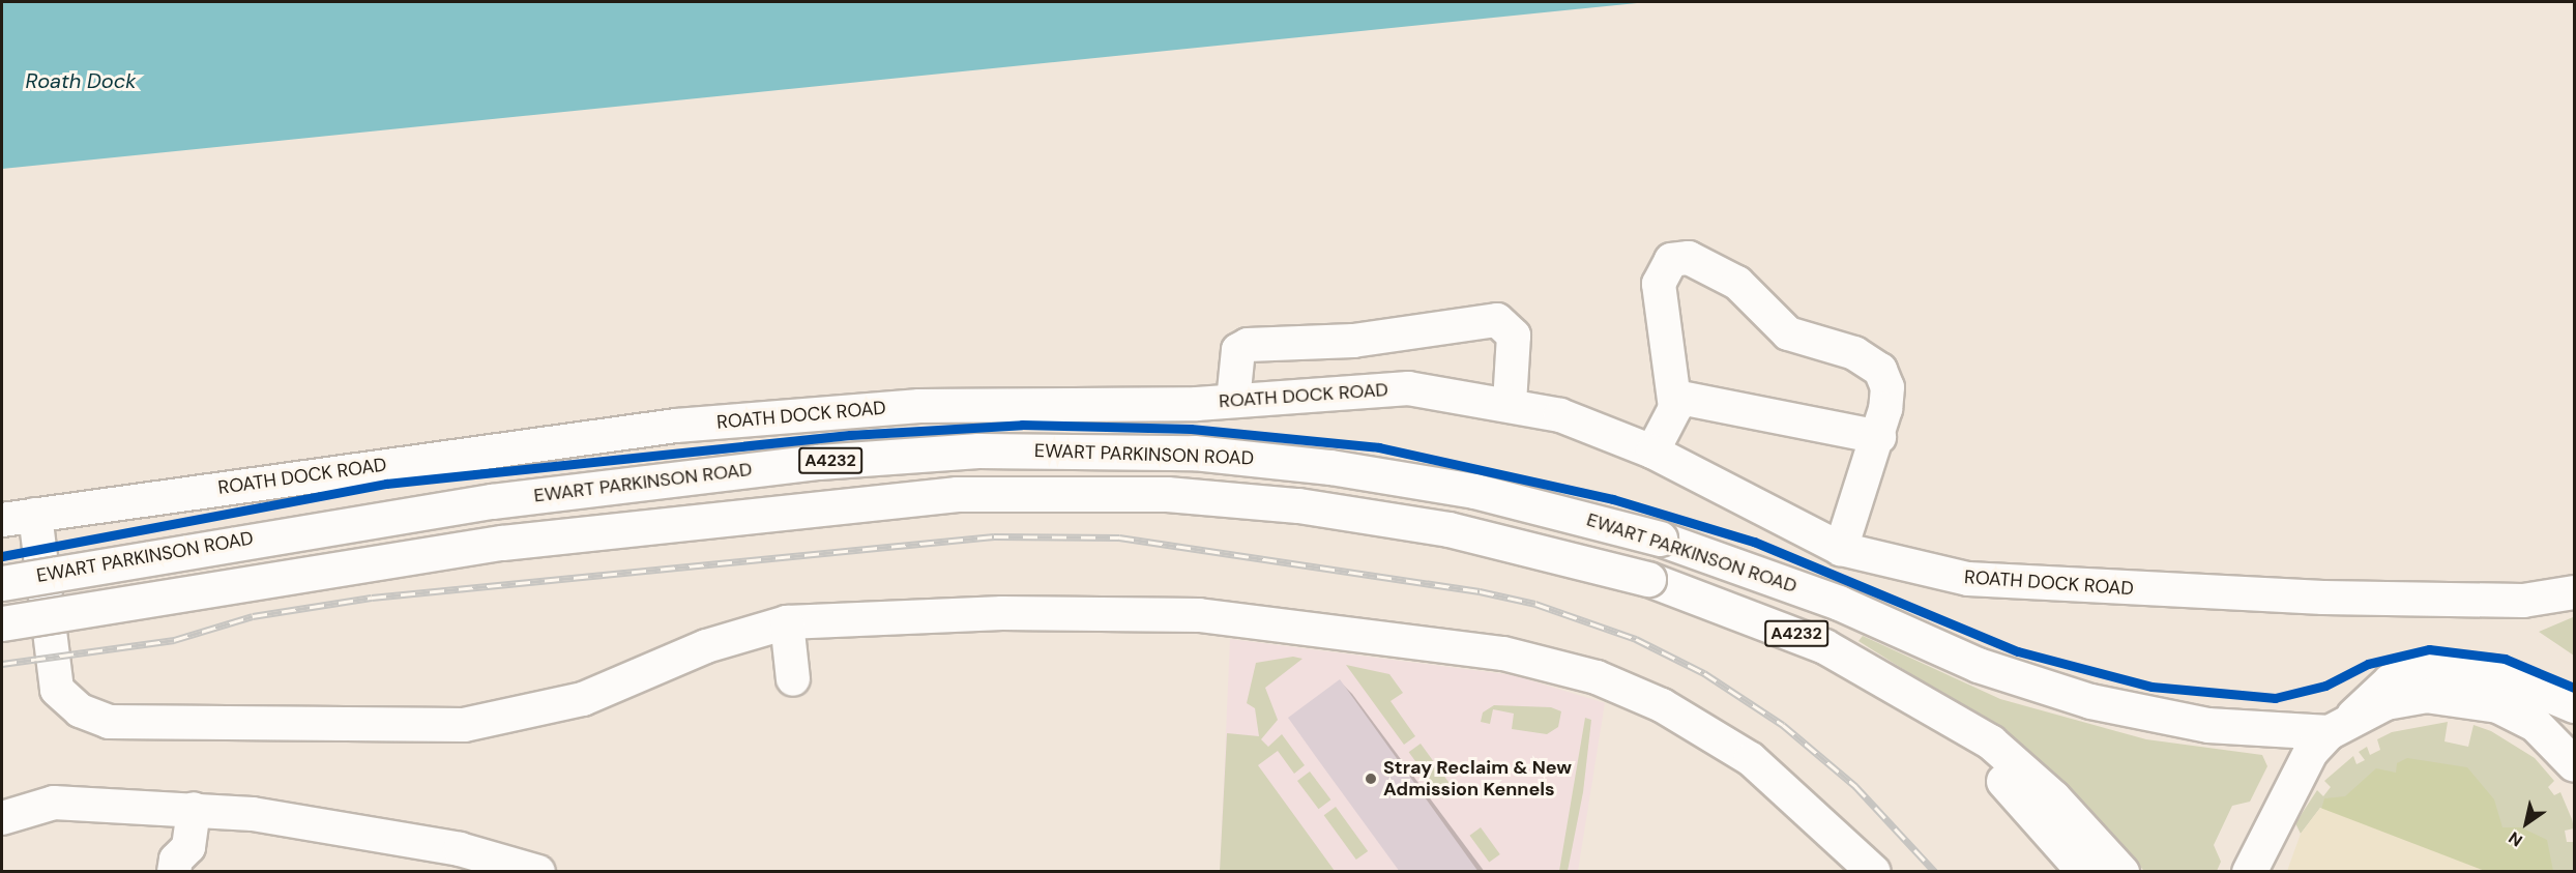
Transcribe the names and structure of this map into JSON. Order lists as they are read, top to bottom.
{
  "streets": {
    "main road": ["EWART PARKINSON ROAD", "A4232"],
    "street": ["ROATH DOCK ROAD"]
  },
  "crossings": [
    ["EWART PARKINSON ROAD", "A4232"]
  ],
  "water": ["Roath Dock"],
  "places": ["Stray Reclaim & New Admission Kennels"],
  "north": "bottom left"
}
